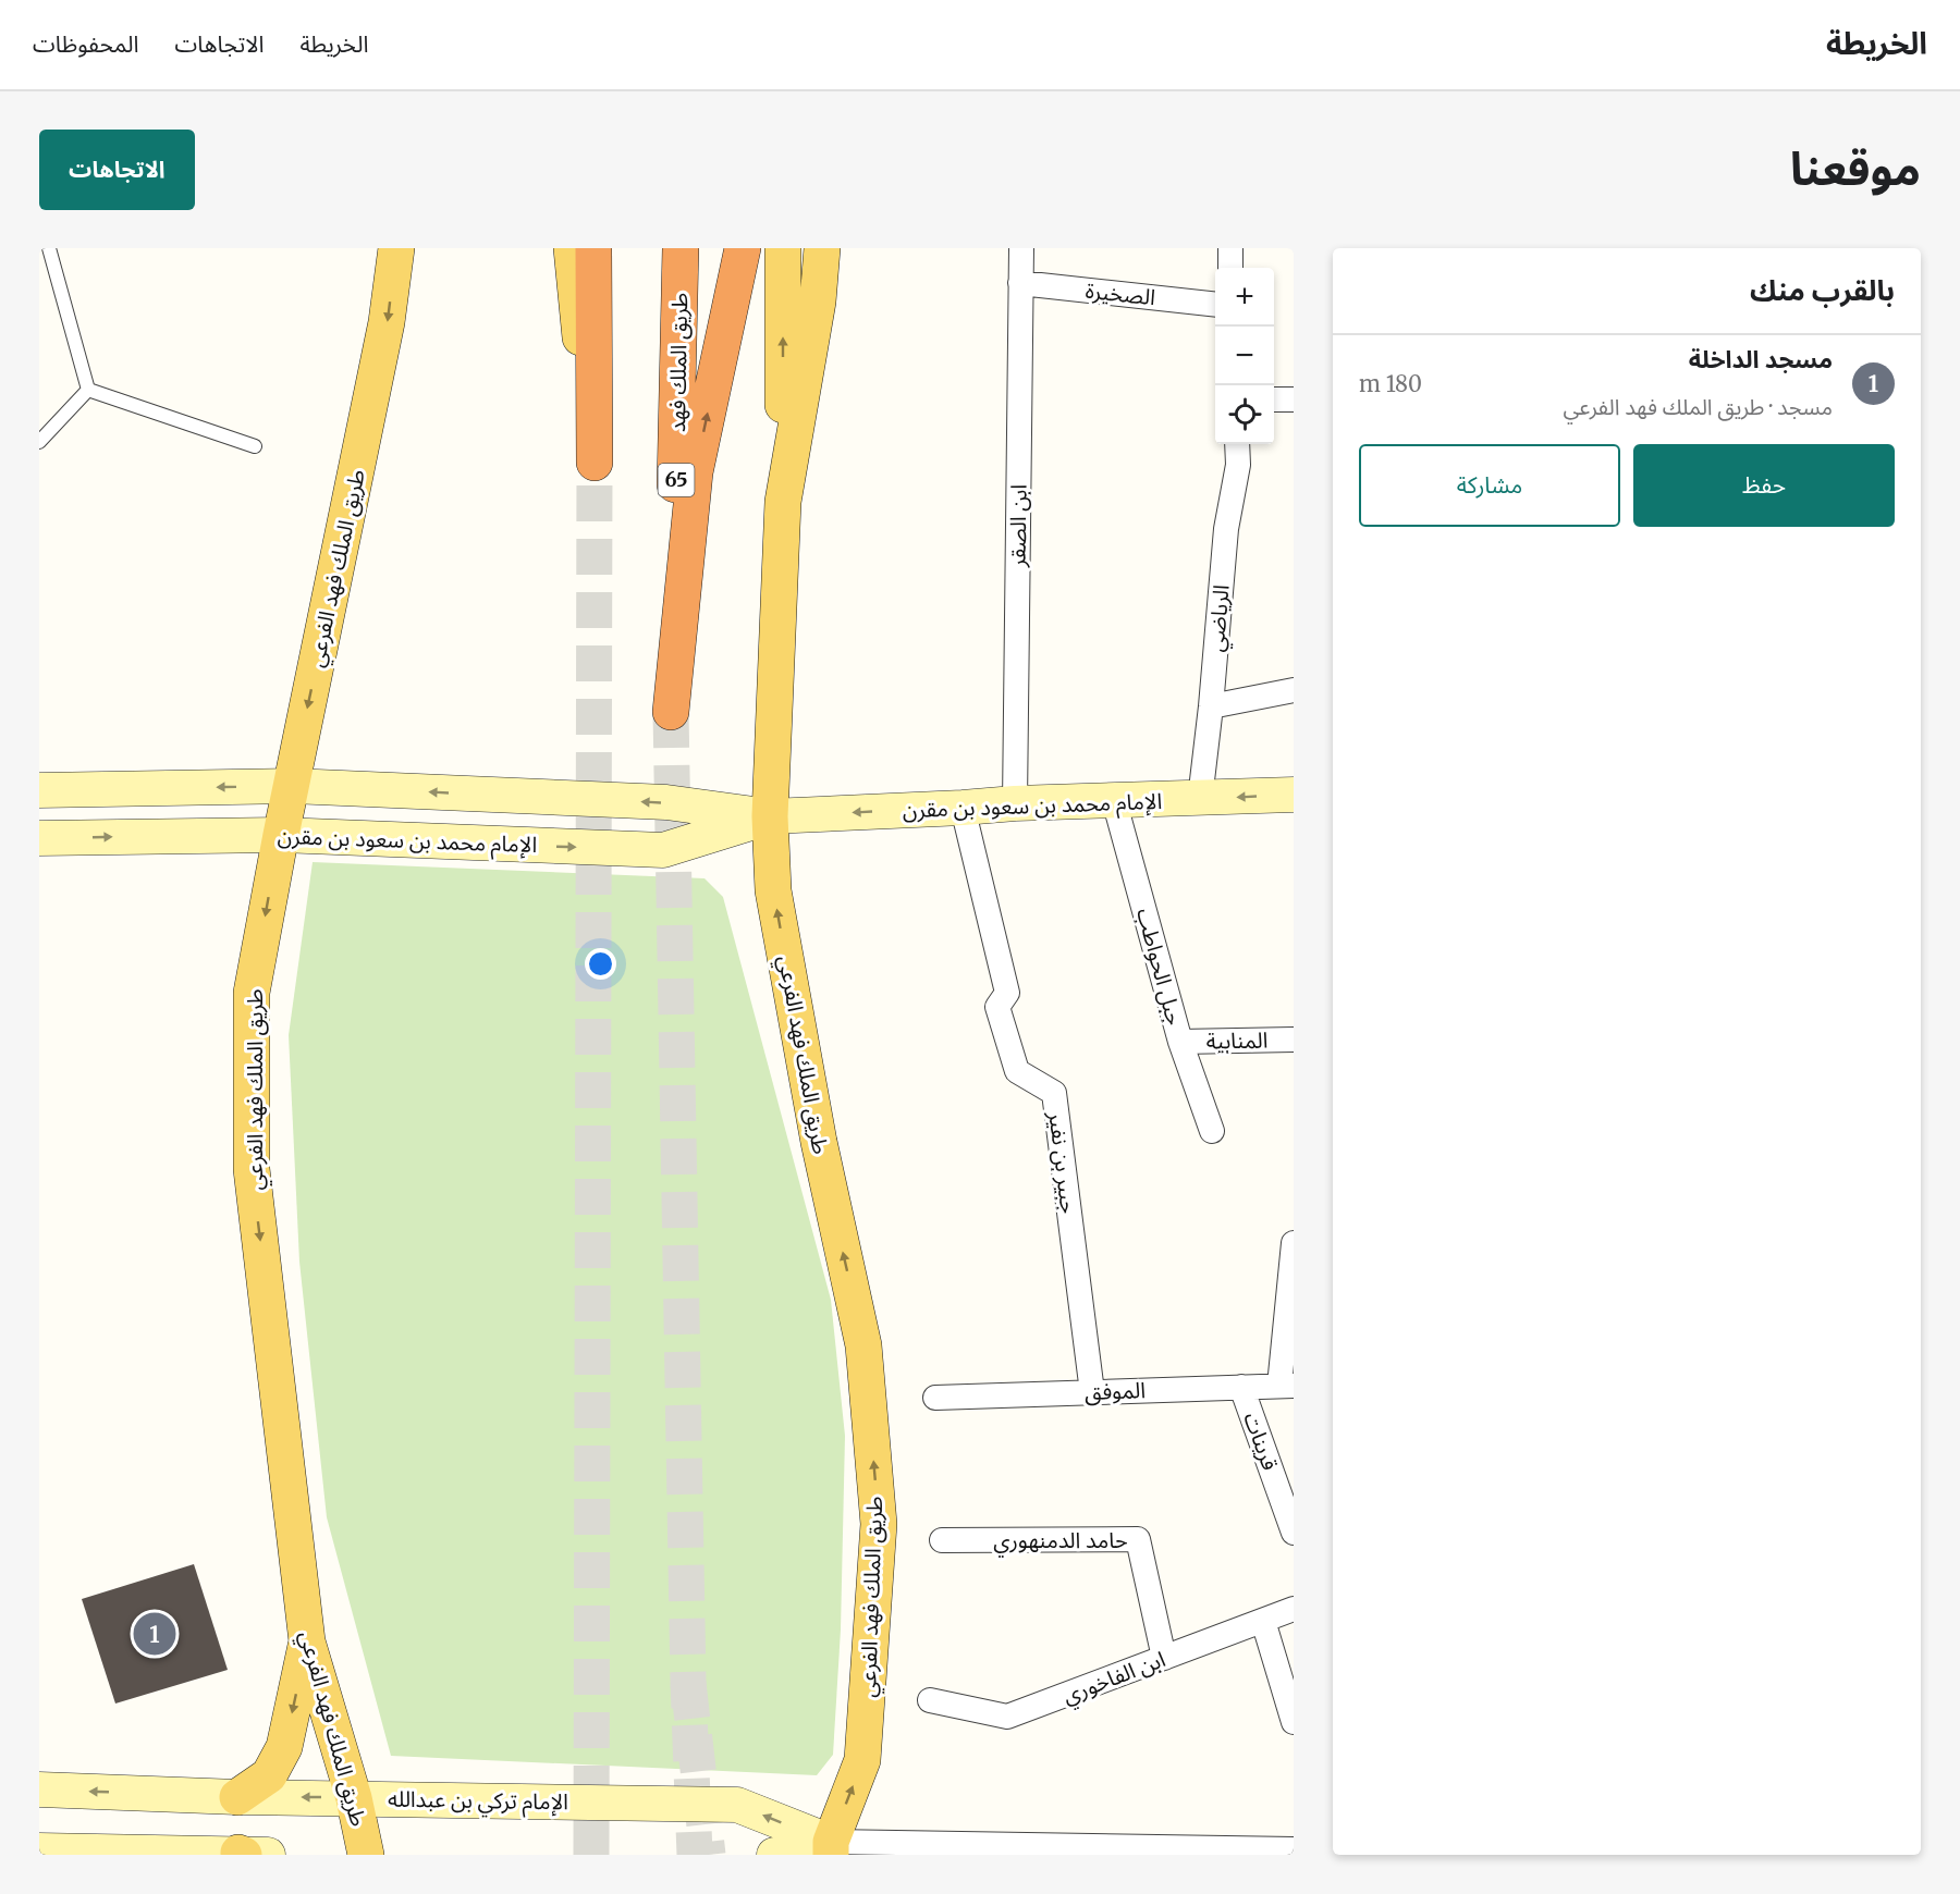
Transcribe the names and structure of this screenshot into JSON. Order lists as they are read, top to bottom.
{
  "streets": {
    "highway": ["طريق الملك فهد", "65"],
    "main road": ["طريق الملك فهد الفرعي"],
    "street": [
      "الصخيرة",
      "ابن الصقر",
      "الرياضي",
      "الإمام محمد بن سعود بن مقرن",
      "جبل الحواطب",
      "المنابية",
      "جبير بن نفير",
      "الموفق",
      "قرينات",
      "حامد الدمنهوري",
      "ابن الفاخوري",
      "الإمام تركي بن عبدالله"
    ]
  },
  "crossings": [
    ["الصخيرة", "ابن الصقر"],
    ["ابن الصقر", "الإمام محمد بن سعود بن مقرن"],
    ["طريق الملك فهد الفرعي", "الإمام محمد بن سعود بن مقرن"],
    ["طريق الملك فهد الفرعي", "الإمام تركي بن عبدالله"],
    ["الرياضي", "الإمام محمد بن سعود بن مقرن"],
    ["الإمام محمد بن سعود بن مقرن", "جبل الحواطب"],
    ["الإمام محمد بن سعود بن مقرن", "جبير بن نفير"],
    ["جبل الحواطب", "المنابية"],
    ["جبير بن نفير", "الموفق"],
    ["الموفق", "قرينات"],
    ["حامد الدمنهوري", "ابن الفاخوري"]
  ],
  "page": {
    "header": "الخريطة",
    "nav": ["الخريطة", "الاتجاهات", "المحفوظات"],
    "title": "موقعنا",
    "buttons": [
      "الاتجاهات",
      ["حفظ", "مشاركة"]
    ],
    "heading": "بالقرب منك",
    "map_buttons": ["+", "−"],
    "list": [
      {
        "mark": "1",
        "name": "مسجد الداخلة",
        "note": "مسجد · طريق الملك فهد الفرعي",
        "value": "180 m"
      }
    ],
    "pins": "1"
  }
}
